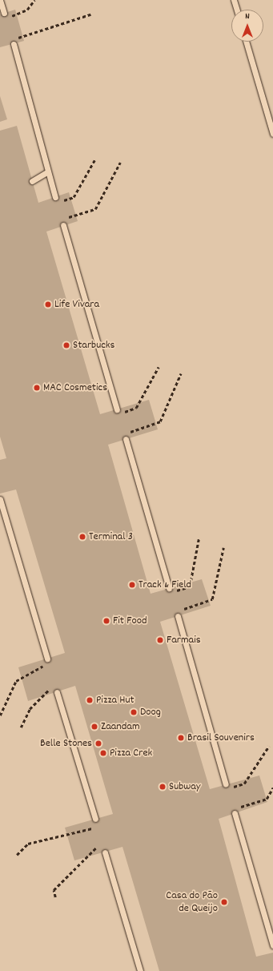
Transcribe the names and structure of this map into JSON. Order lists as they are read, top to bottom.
{
  "places": [
    "Life Vivara",
    "Starbucks",
    "MAC Cosmetics",
    "Terminal 3",
    "Track & Field",
    "Fit Food",
    "Farmais",
    "Pizza Hut",
    "Doog",
    "Zaandam",
    "Brasil Souvenirs",
    "Belle Stones",
    "Pizza Crek",
    "Subway",
    "Casa do Pão de Queijo"
  ],
  "north": "top"
}
